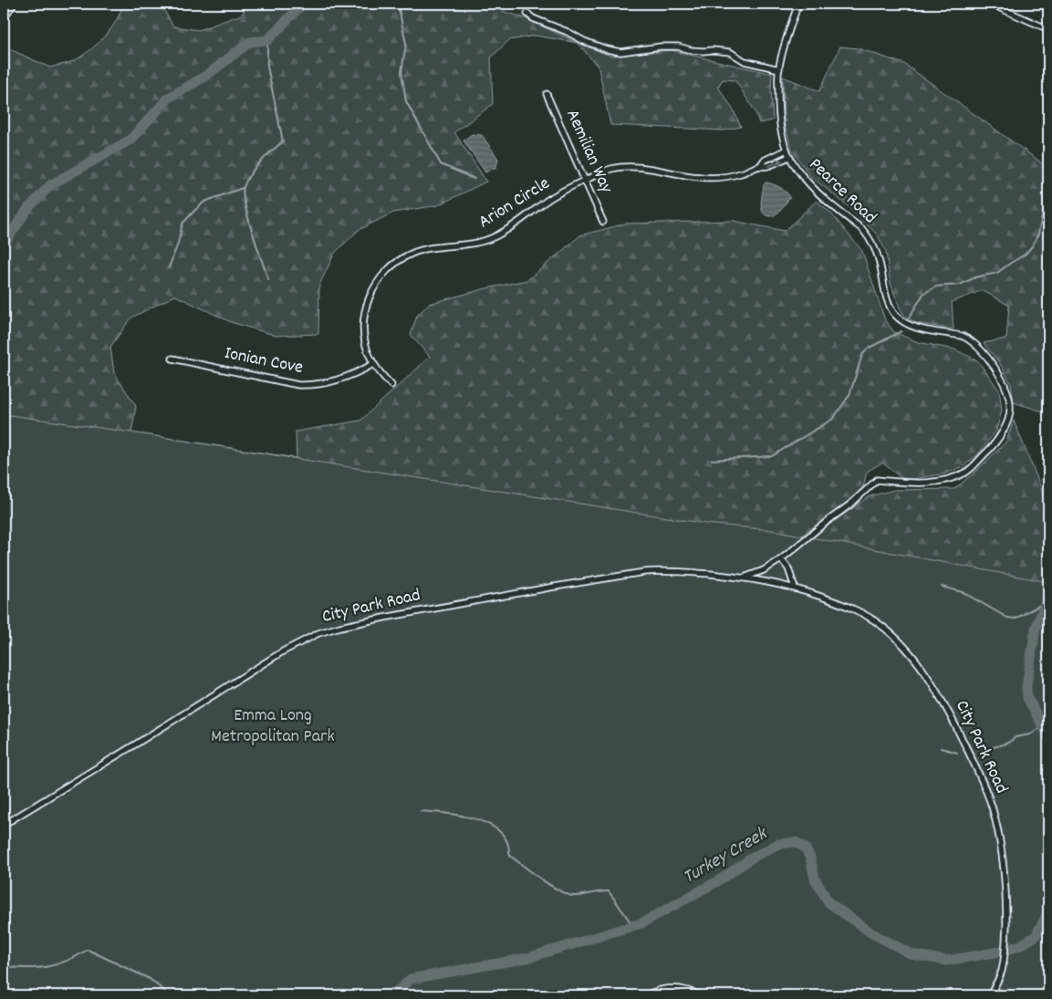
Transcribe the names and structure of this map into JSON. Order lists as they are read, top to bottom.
{
  "streets": {
    "street": [
      "Aemilian Way",
      "Pearce Road",
      "Arion Circle",
      "Ionian Cove",
      "City Park Road"
    ]
  },
  "crossings": [
    ["Aemilian Way", "Arion Circle"],
    ["Pearce Road", "Arion Circle"],
    ["Pearce Road", "City Park Road"],
    ["Arion Circle", "Ionian Cove"]
  ],
  "water": ["Turkey Creek"],
  "parks": ["Emma Long Metropolitan Park"]
}
